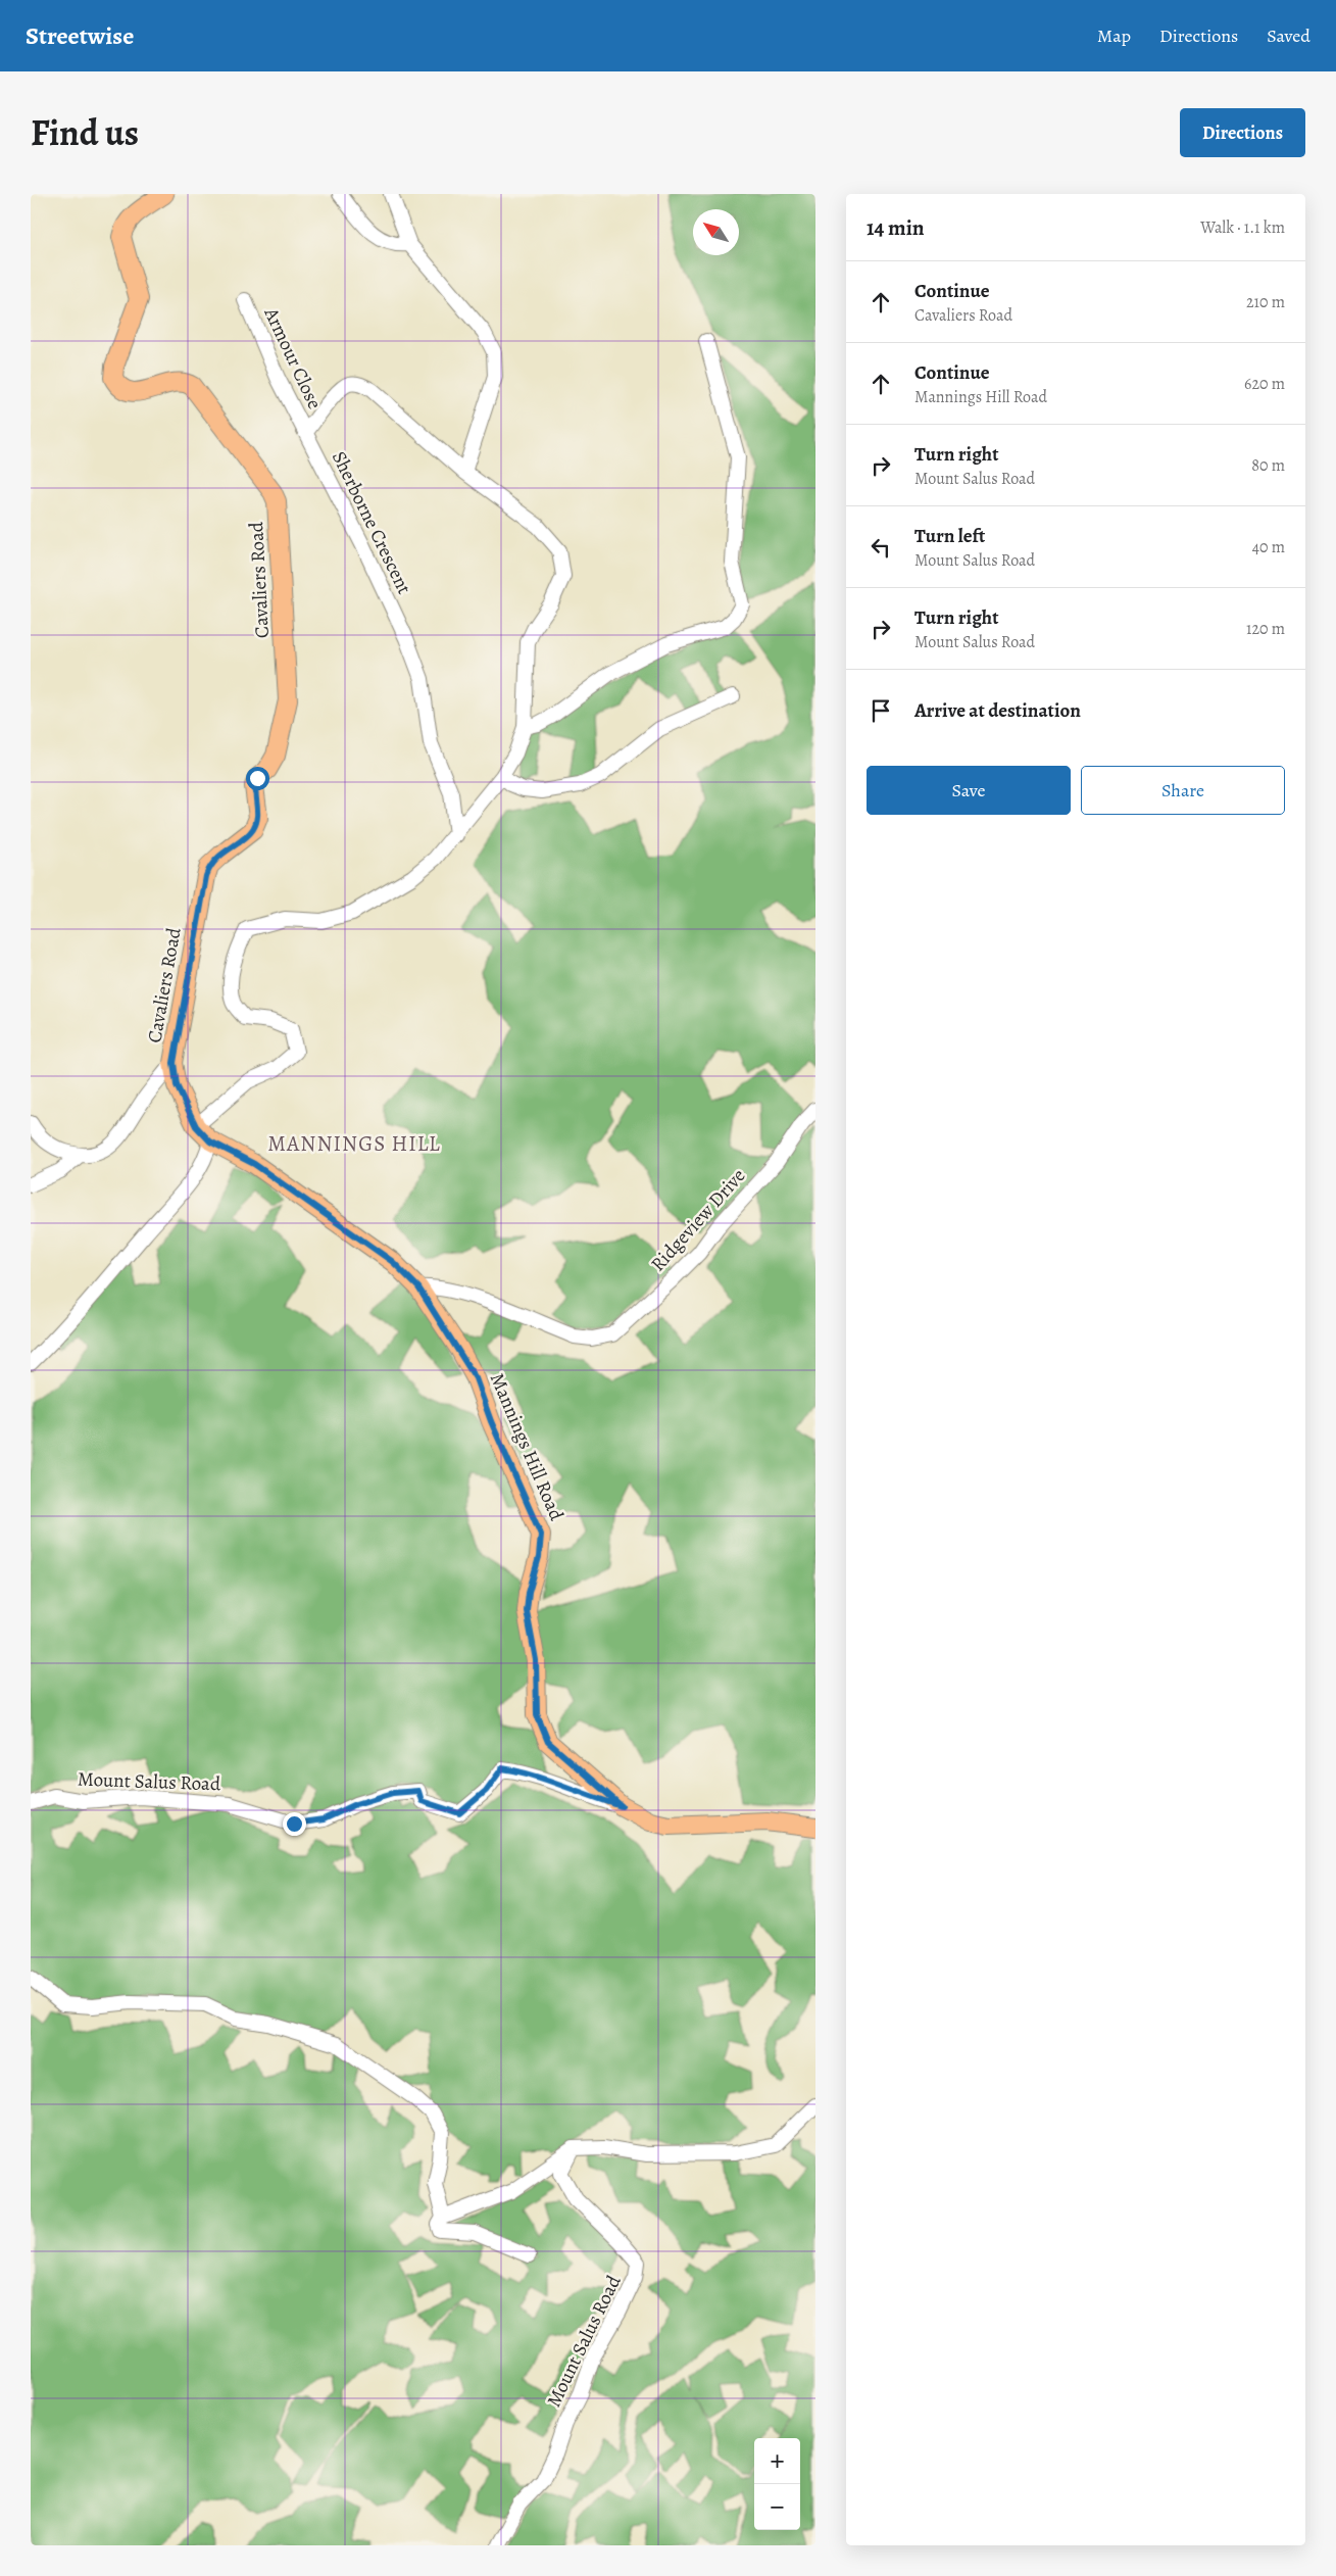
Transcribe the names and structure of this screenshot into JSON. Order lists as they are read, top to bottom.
{
  "streets": {
    "main road": ["Cavaliers Road", "Mannings Hill Road"],
    "street": [
      "Armour Close",
      "Sherborne Crescent",
      "Ridgeview Drive",
      "Mount Salus Road"
    ]
  },
  "crossings": [
    ["Armour Close", "Sherborne Crescent"],
    ["Cavaliers Road", "Mannings Hill Road"],
    ["Ridgeview Drive", "Mannings Hill Road"],
    ["Mannings Hill Road", "Mount Salus Road"]
  ],
  "districts": ["MANNINGS HILL"],
  "north": "top left",
  "page": {
    "header": "Streetwise",
    "nav": ["Map", "Directions", "Saved"],
    "title": "Find us",
    "buttons": [
      "Directions",
      ["Save", "Share"]
    ],
    "heading": ["14 min", "Walk · 1.1 km"],
    "list": [
      ["Continue", "Cavaliers Road", "210 m"],
      ["Continue", "Mannings Hill Road", "620 m"],
      ["Turn right", "Mount Salus Road", "80 m"],
      ["Turn left", "Mount Salus Road", "40 m"],
      ["Turn right", "Mount Salus Road", "120 m"],
      "Arrive at destination"
    ],
    "map_buttons": ["+", "−"]
  }
}
